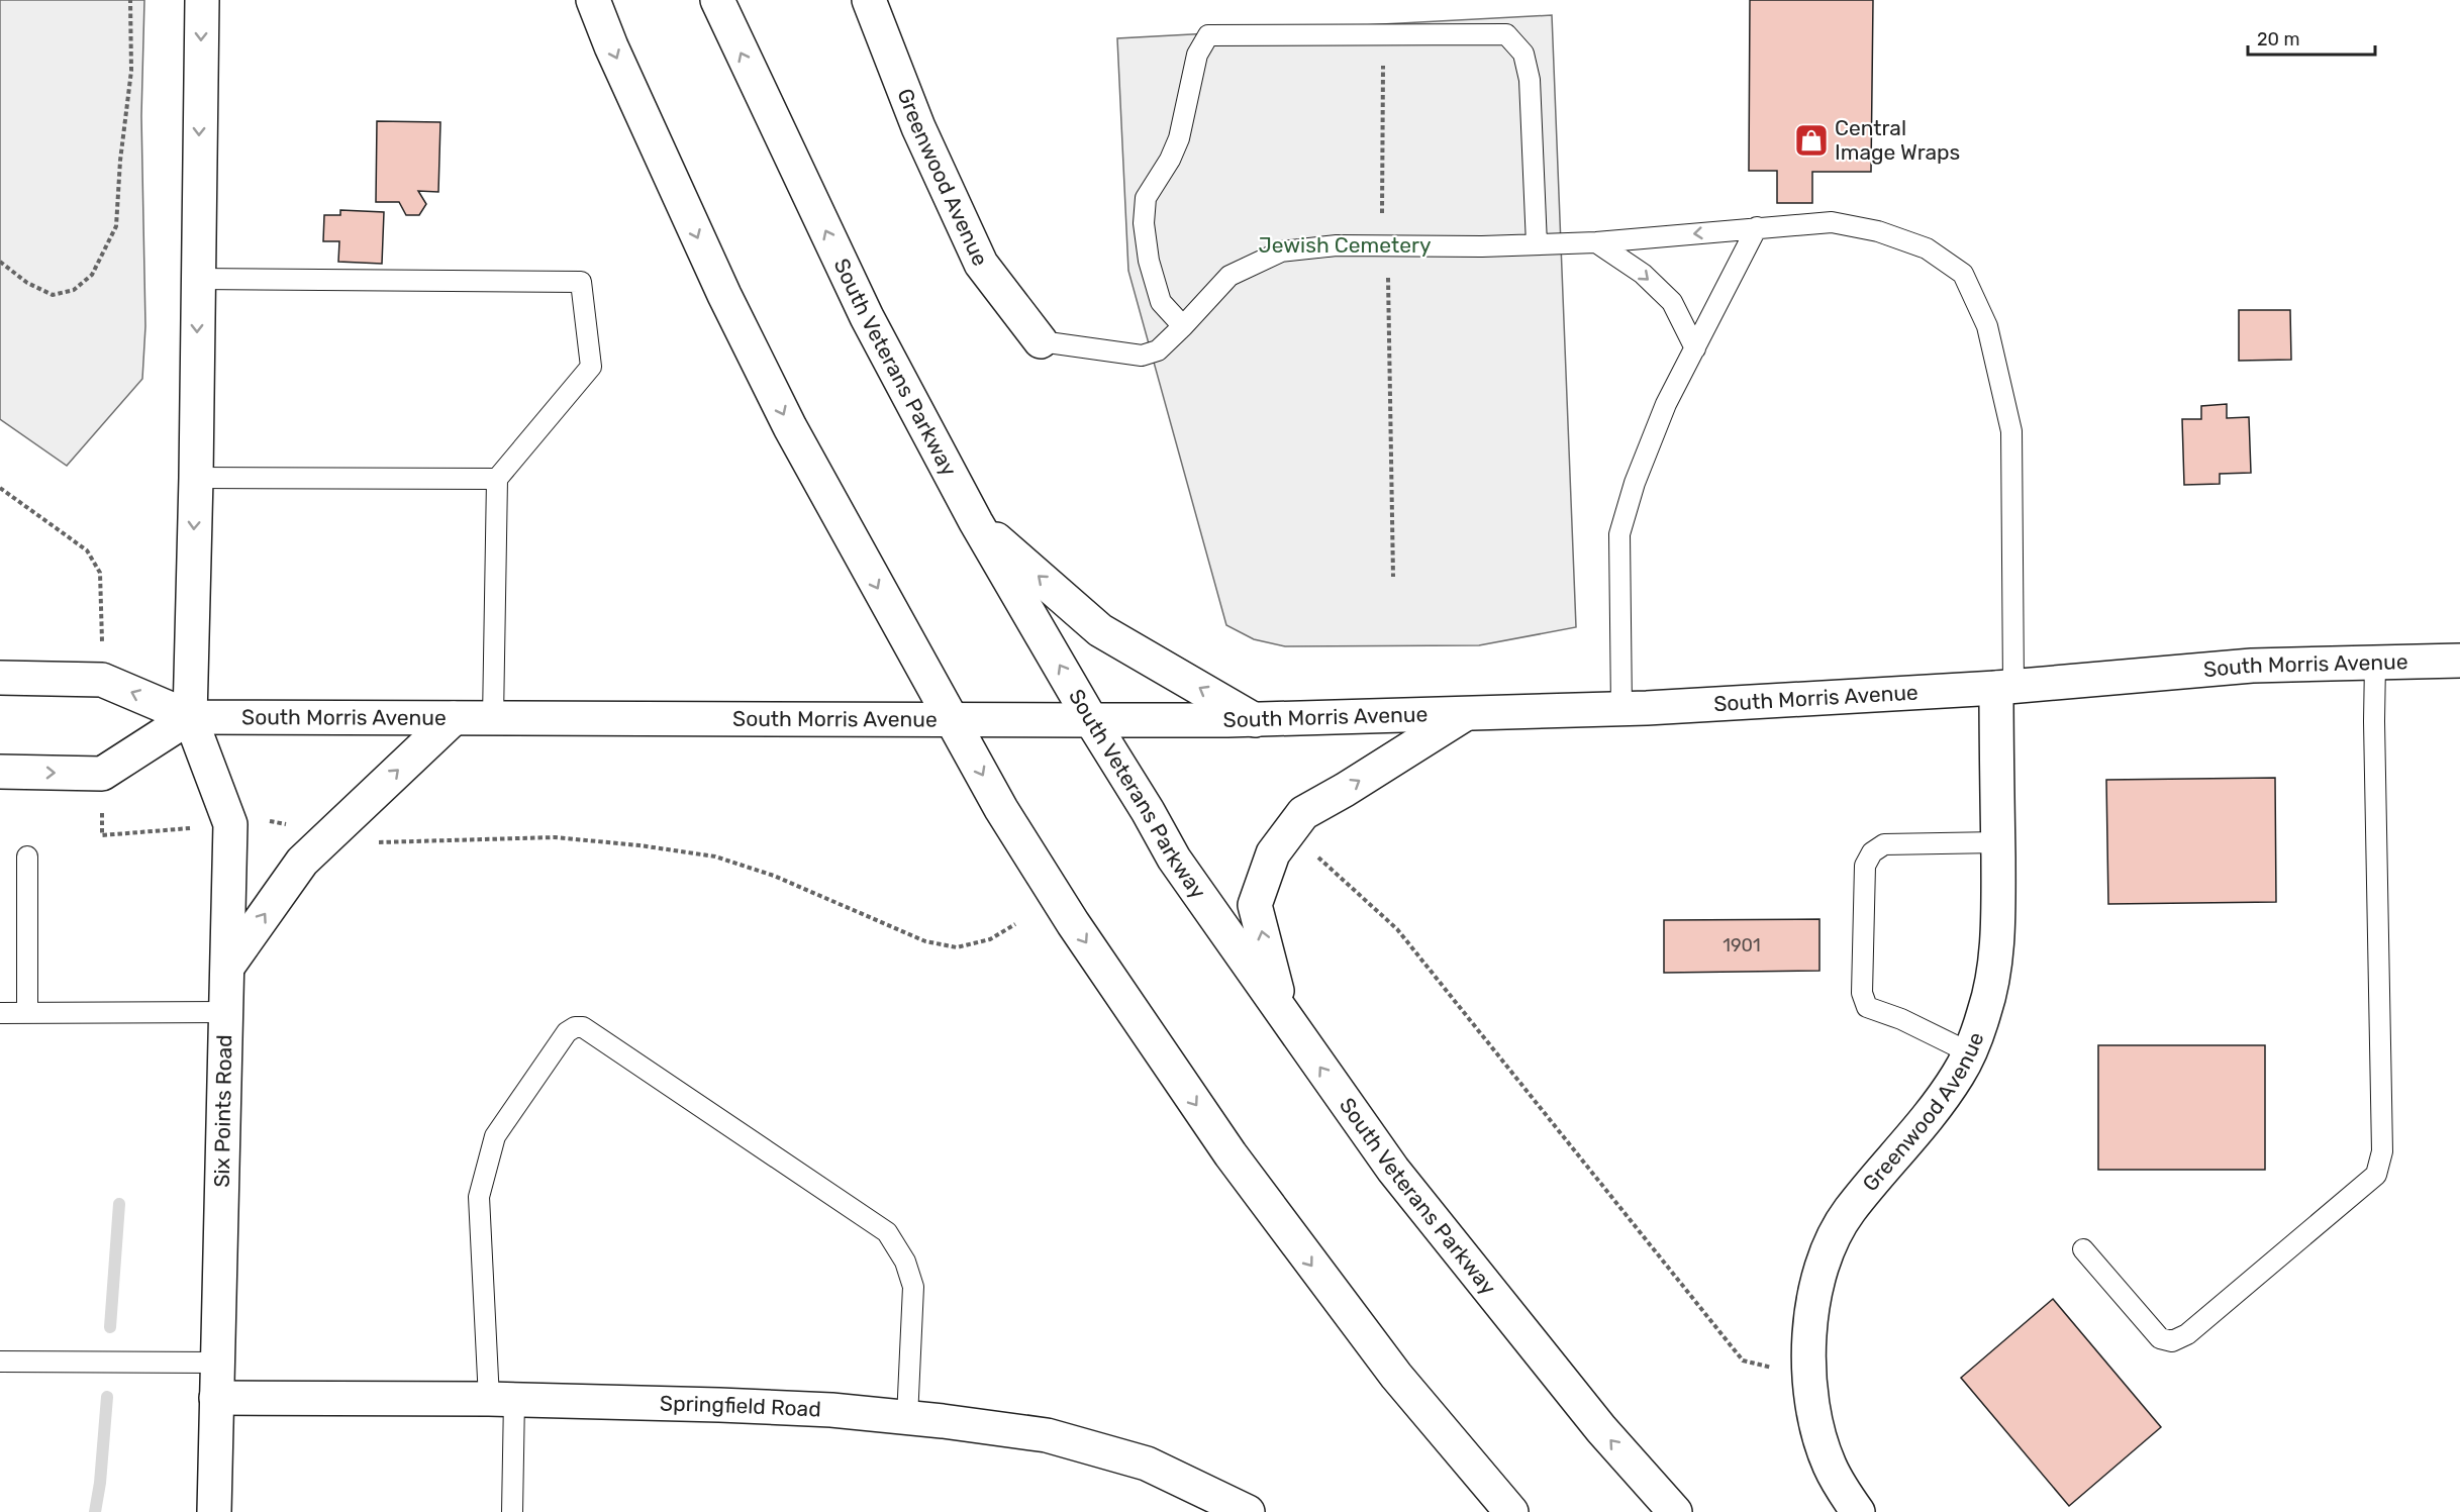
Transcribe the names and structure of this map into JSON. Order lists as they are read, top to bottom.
{
  "streets": {
    "main road": [
      "Greenwood Avenue",
      "South Veterans Parkway",
      "South Morris Avenue",
      "Six Points Road",
      "Springfield Road"
    ]
  },
  "crossings": [
    ["Greenwood Avenue", "South Morris Avenue"],
    ["South Veterans Parkway", "South Morris Avenue"],
    ["South Morris Avenue", "Six Points Road"],
    ["Six Points Road", "Springfield Road"]
  ],
  "parks": ["Jewish Cemetery"],
  "places": {
    "shop": ["Central Image Wraps"]
  },
  "house_numbers": ["1901"],
  "scale_bar": "20 m"
}
